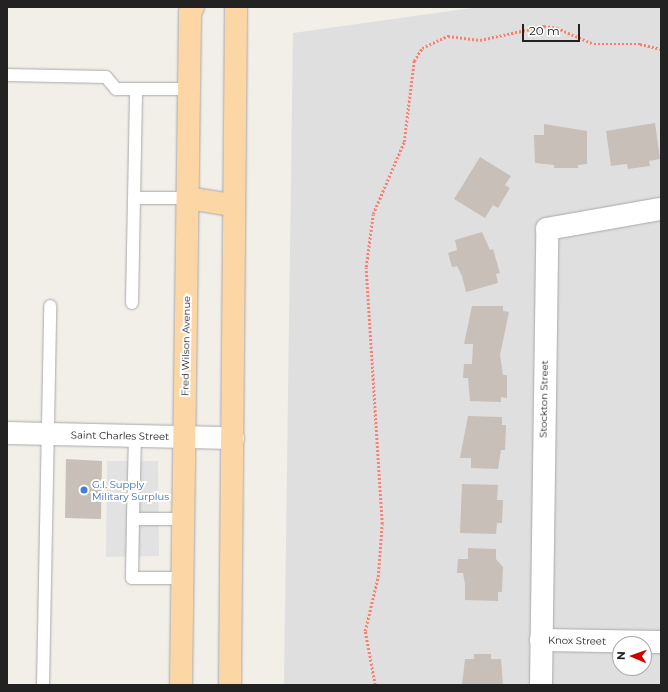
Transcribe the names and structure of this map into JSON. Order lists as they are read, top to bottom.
{
  "streets": {
    "main road": ["Fred Wilson Avenue"],
    "street": ["Stockton Street", "Saint Charles Street", "Knox Street"]
  },
  "crossings": [
    ["Fred Wilson Avenue", "Saint Charles Street"],
    ["Stockton Street", "Knox Street"]
  ],
  "places": ["G.I. Supply Military Surplus"],
  "scale_bar": "20 m",
  "north": "left"
}
